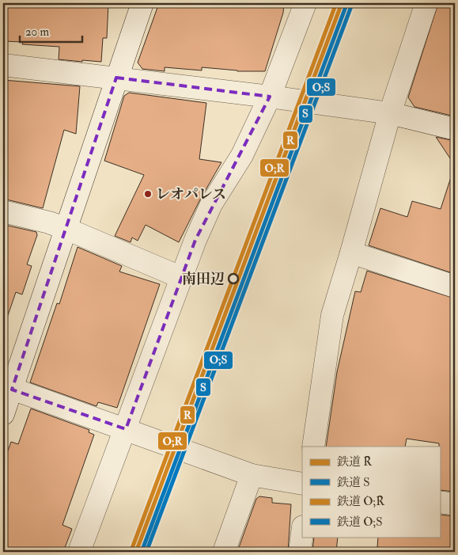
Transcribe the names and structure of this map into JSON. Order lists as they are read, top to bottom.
{
  "places": ["レオパレス", "南田辺"],
  "lines": [
    "rail line R",
    "rail line O;R",
    "rail line S",
    "rail line O;S"
  ],
  "legend": [
    "鉄道 R",
    "鉄道 S",
    "鉄道 O;R",
    "鉄道 O;S"
  ],
  "scale_bar": "20 m"
}
